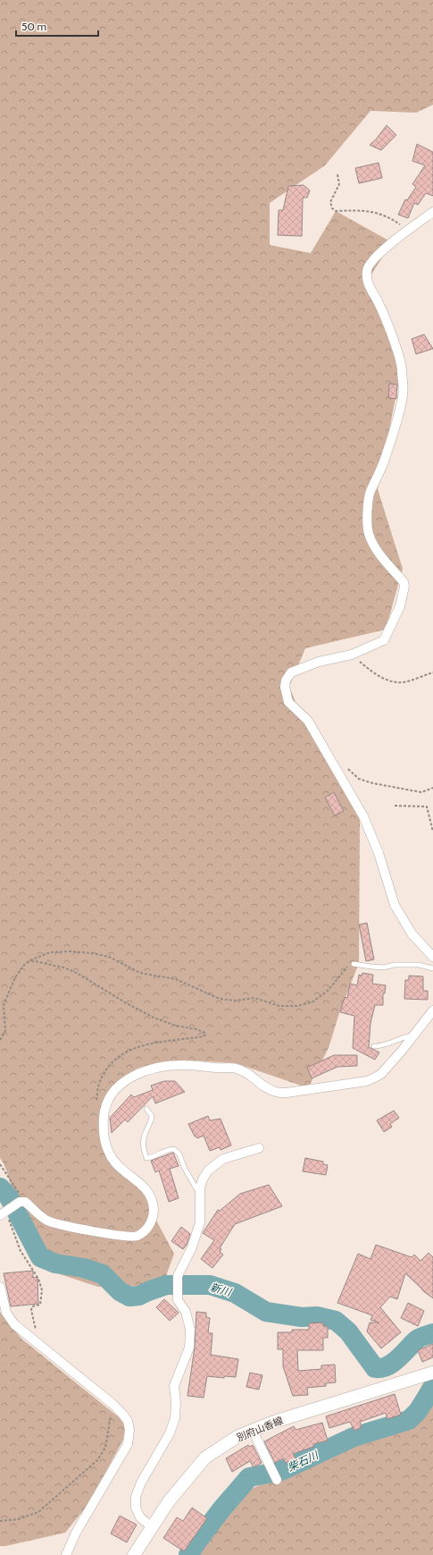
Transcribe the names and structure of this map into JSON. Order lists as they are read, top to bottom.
{
  "streets": {
    "main road": ["別府山香線"]
  },
  "water": ["新川", "柴石川"],
  "scale_bar": "50 m"
}
